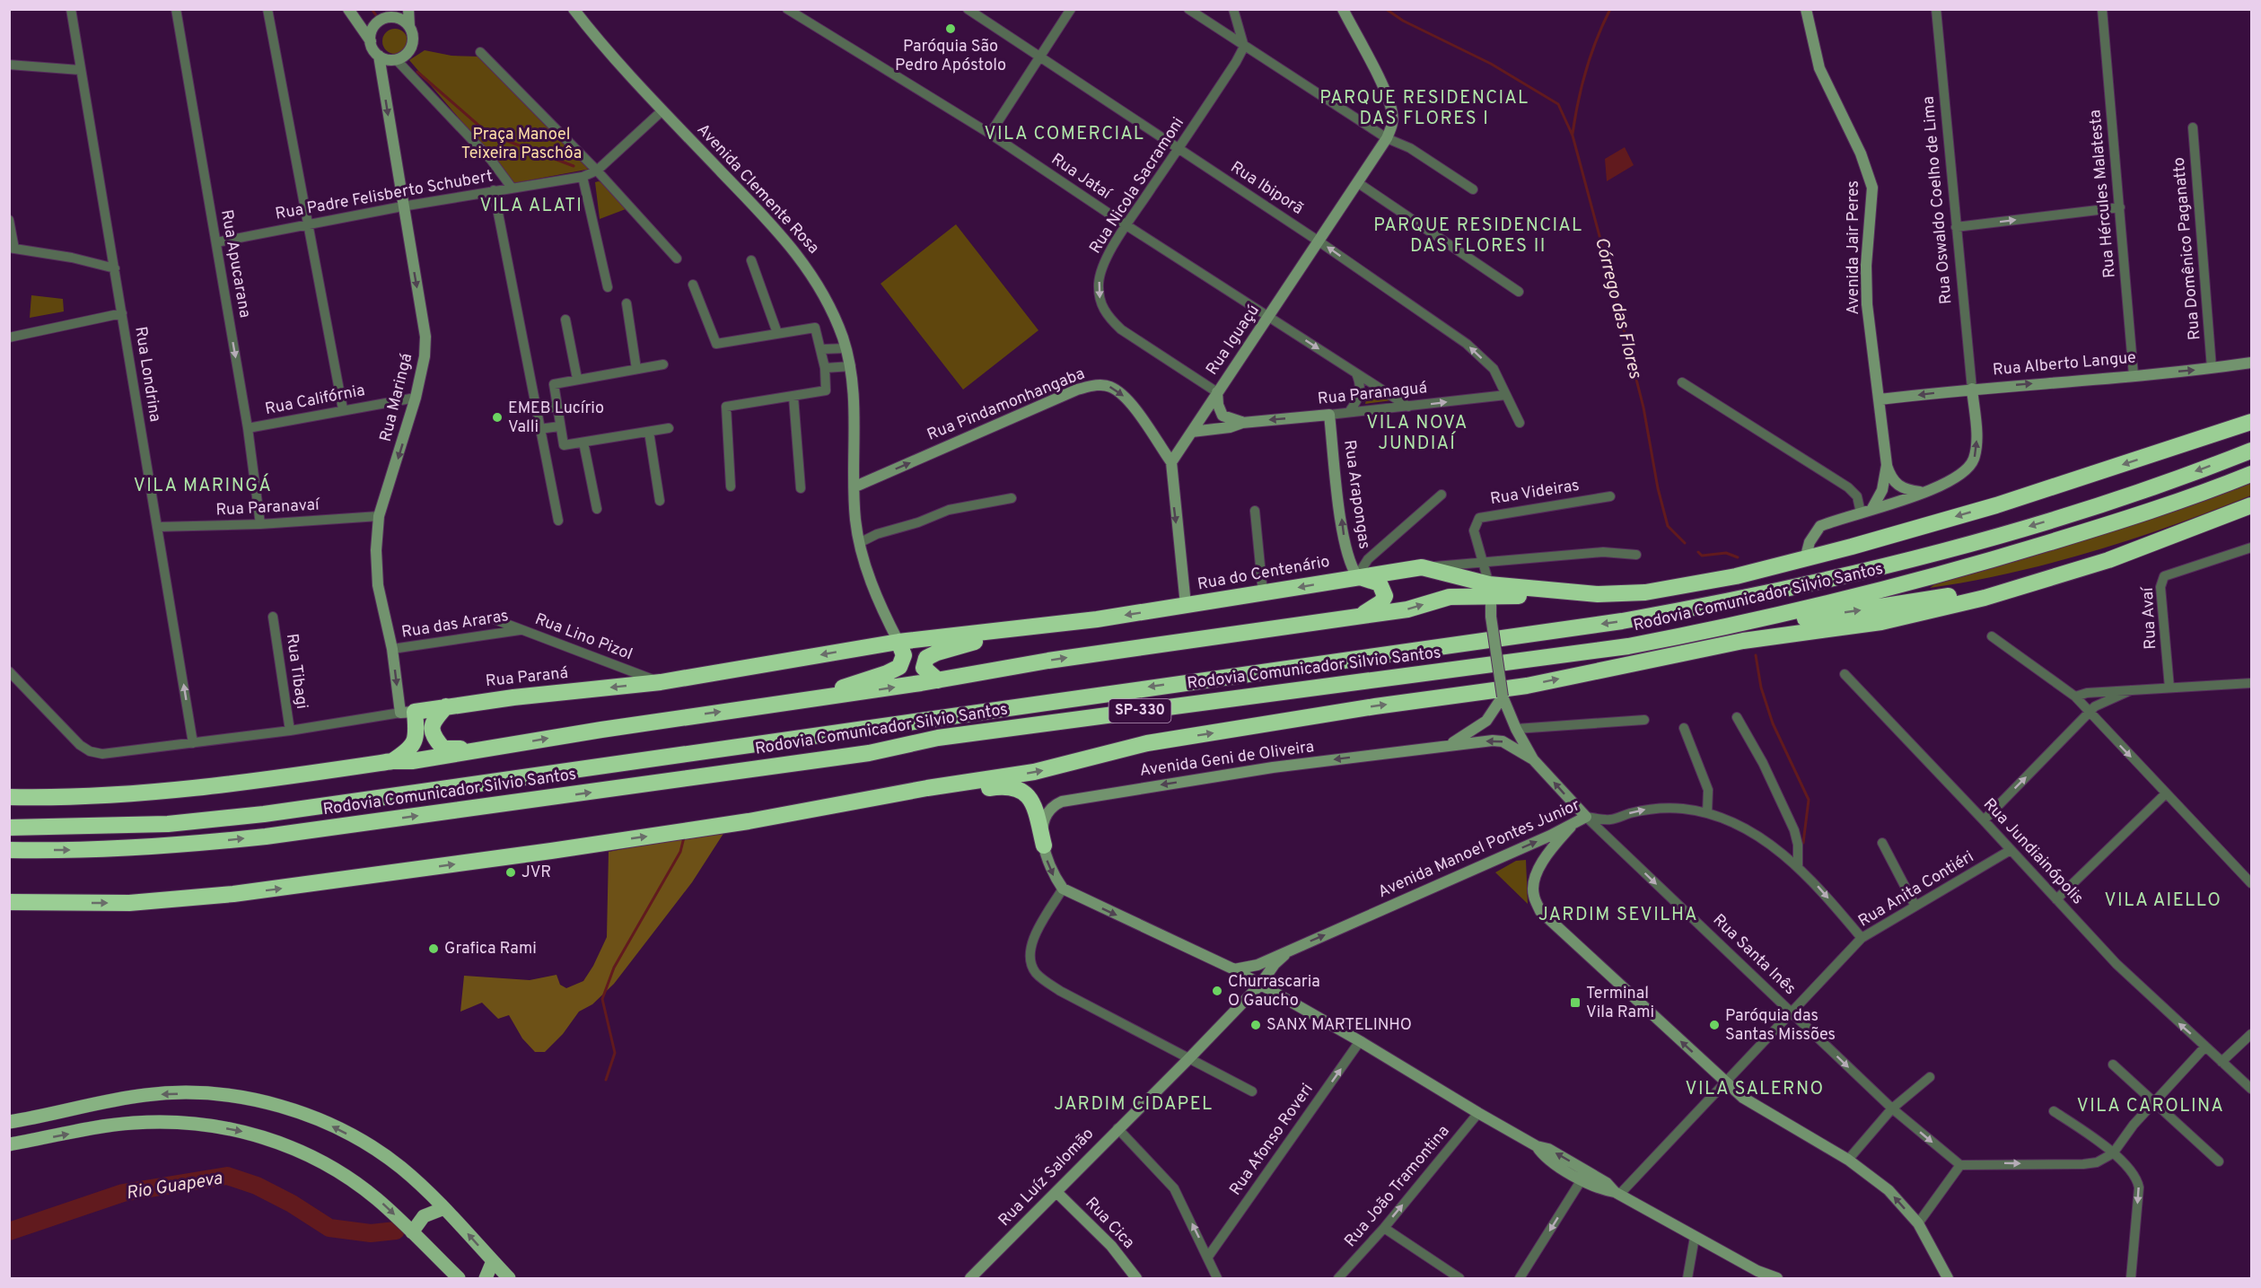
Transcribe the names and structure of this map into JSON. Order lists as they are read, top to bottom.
{
  "streets": {
    "highway": [
      "Rua do Centenário",
      "Rodovia Comunicador Silvio Santos",
      "Rua Paraná",
      "SP-330"
    ],
    "street": [
      "Rua Jataí",
      "Rua Nicola Sacramoni",
      "Rua Ibiporã",
      "Avenida Clemente Rosa",
      "Rua Hércules Malatesta",
      "Rua Padre Felisberto Schubert",
      "Rua Oswaldo Coelho de Lima",
      "Avenida Jair Peres",
      "Rua Domênico Paganatto",
      "Rua Apucarana",
      "Rua Iguaçú",
      "Rua Alberto Langue",
      "Rua Londrina",
      "Rua Paranaguá",
      "Rua Maringá",
      "Rua Califórnia",
      "Rua Pindamonhangaba",
      "Rua Videiras",
      "Rua Arapongas",
      "Rua Paranavaí",
      "Rua Avaí",
      "Rua das Araras",
      "Rua Lino Pizol",
      "Rua Tibagi",
      "Avenida Geni de Oliveira",
      "Avenida Manoel Pontes Junior",
      "Rua Jundiainópolis",
      "Rua Anita Contiéri",
      "Rua Santa Inês",
      "Rua Afonso Roveri",
      "Rua Luíz Salomão",
      "Rua João Tramontina",
      "Rua Cica"
    ]
  },
  "crossings": [
    ["Rua Jataí", "Rua Nicola Sacramoni"],
    ["Rua Jataí", "Rua Iguaçú"],
    ["Rua Jataí", "Rua Paranaguá"],
    ["Rua Nicola Sacramoni", "Rua Ibiporã"],
    ["Rua Nicola Sacramoni", "Rua Iguaçú"],
    ["Rua Ibiporã", "Rua Iguaçú"],
    ["Rua Ibiporã", "Rua Paranaguá"],
    ["Avenida Clemente Rosa", "Rua Padre Felisberto Schubert"],
    ["Avenida Clemente Rosa", "Rua Pindamonhangaba"],
    ["Avenida Clemente Rosa", "Rua do Centenário"],
    ["Avenida Clemente Rosa", "Rua Paraná"],
    ["Rua Hércules Malatesta", "Rua Alberto Langue"],
    ["Rua Padre Felisberto Schubert", "Rua Apucarana"],
    ["Rua Padre Felisberto Schubert", "Rua Maringá"],
    ["Rua Oswaldo Coelho de Lima", "Avenida Jair Peres"],
    ["Rua Oswaldo Coelho de Lima", "Rua Alberto Langue"],
    ["Avenida Jair Peres", "Rua Alberto Langue"],
    ["Rua Domênico Paganatto", "Rua Alberto Langue"],
    ["Rua Apucarana", "Rua Califórnia"],
    ["Rua Apucarana", "Rua Paranavaí"],
    ["Rua Iguaçú", "Rua Paranaguá"],
    ["Rua Iguaçú", "Rua Pindamonhangaba"],
    ["Rua Londrina", "Rua Paranavaí"],
    ["Rua Londrina", "Rua Paraná"],
    ["Rua Paranaguá", "Rua Arapongas"],
    ["Rua Maringá", "Rua Califórnia"],
    ["Rua Maringá", "Rua Paranavaí"],
    ["Rua Maringá", "Rua das Araras"],
    ["Rua Maringá", "Rua Paraná"],
    ["Rua Videiras", "Rua do Centenário"],
    ["Rua Arapongas", "Rua do Centenário"],
    ["Rua do Centenário", "Rua Paraná"],
    ["Rua das Araras", "Rua Lino Pizol"],
    ["Rua Lino Pizol", "Rua Paraná"],
    ["Rua Tibagi", "Rua Paraná"],
    ["Avenida Geni de Oliveira", "Rua Santa Inês"],
    ["Avenida Manoel Pontes Junior", "Rua Anita Contiéri"],
    ["Avenida Manoel Pontes Junior", "Rua Santa Inês"],
    ["Avenida Manoel Pontes Junior", "Rua Luíz Salomão"],
    ["Rua Jundiainópolis", "Rua Anita Contiéri"],
    ["Rua Anita Contiéri", "Rua Santa Inês"],
    ["Rua Luíz Salomão", "Rua Cica"]
  ],
  "one_way": [
    "Rua Nicola Sacramoni",
    "Rua Apucarana",
    "Rua Paraná",
    "Avenida Geni de Oliveira",
    "Avenida Manoel Pontes Junior",
    "Rua Jundiainópolis",
    "Rua Afonso Roveri",
    "Rua João Tramontina"
  ],
  "districts": [
    "PARQUE RESIDENCIAL DAS FLORES I",
    "VILA COMERCIAL",
    "VILA ALATI",
    "PARQUE RESIDENCIAL DAS FLORES II",
    "VILA NOVA JUNDIAÍ",
    "VILA MARINGÁ",
    "VILA AIELLO",
    "JARDIM SEVILHA",
    "VILA SALERNO",
    "JARDIM CIDAPEL",
    "VILA CAROLINA"
  ],
  "water": ["Córrego das Flores", "Rio Guapeva"],
  "parks": ["Praça Manoel Teixeira Paschôa"],
  "places": {
    "other": [
      "Paróquia São Pedro Apóstolo",
      "EMEB Lucírio Valli",
      "JVR",
      "Grafica Rami",
      "Churrascaria O Gaucho",
      "SANX MARTELINHO",
      "Paróquia das Santas Missões"
    ],
    "transit": ["Terminal Vila Rami"]
  }
}
